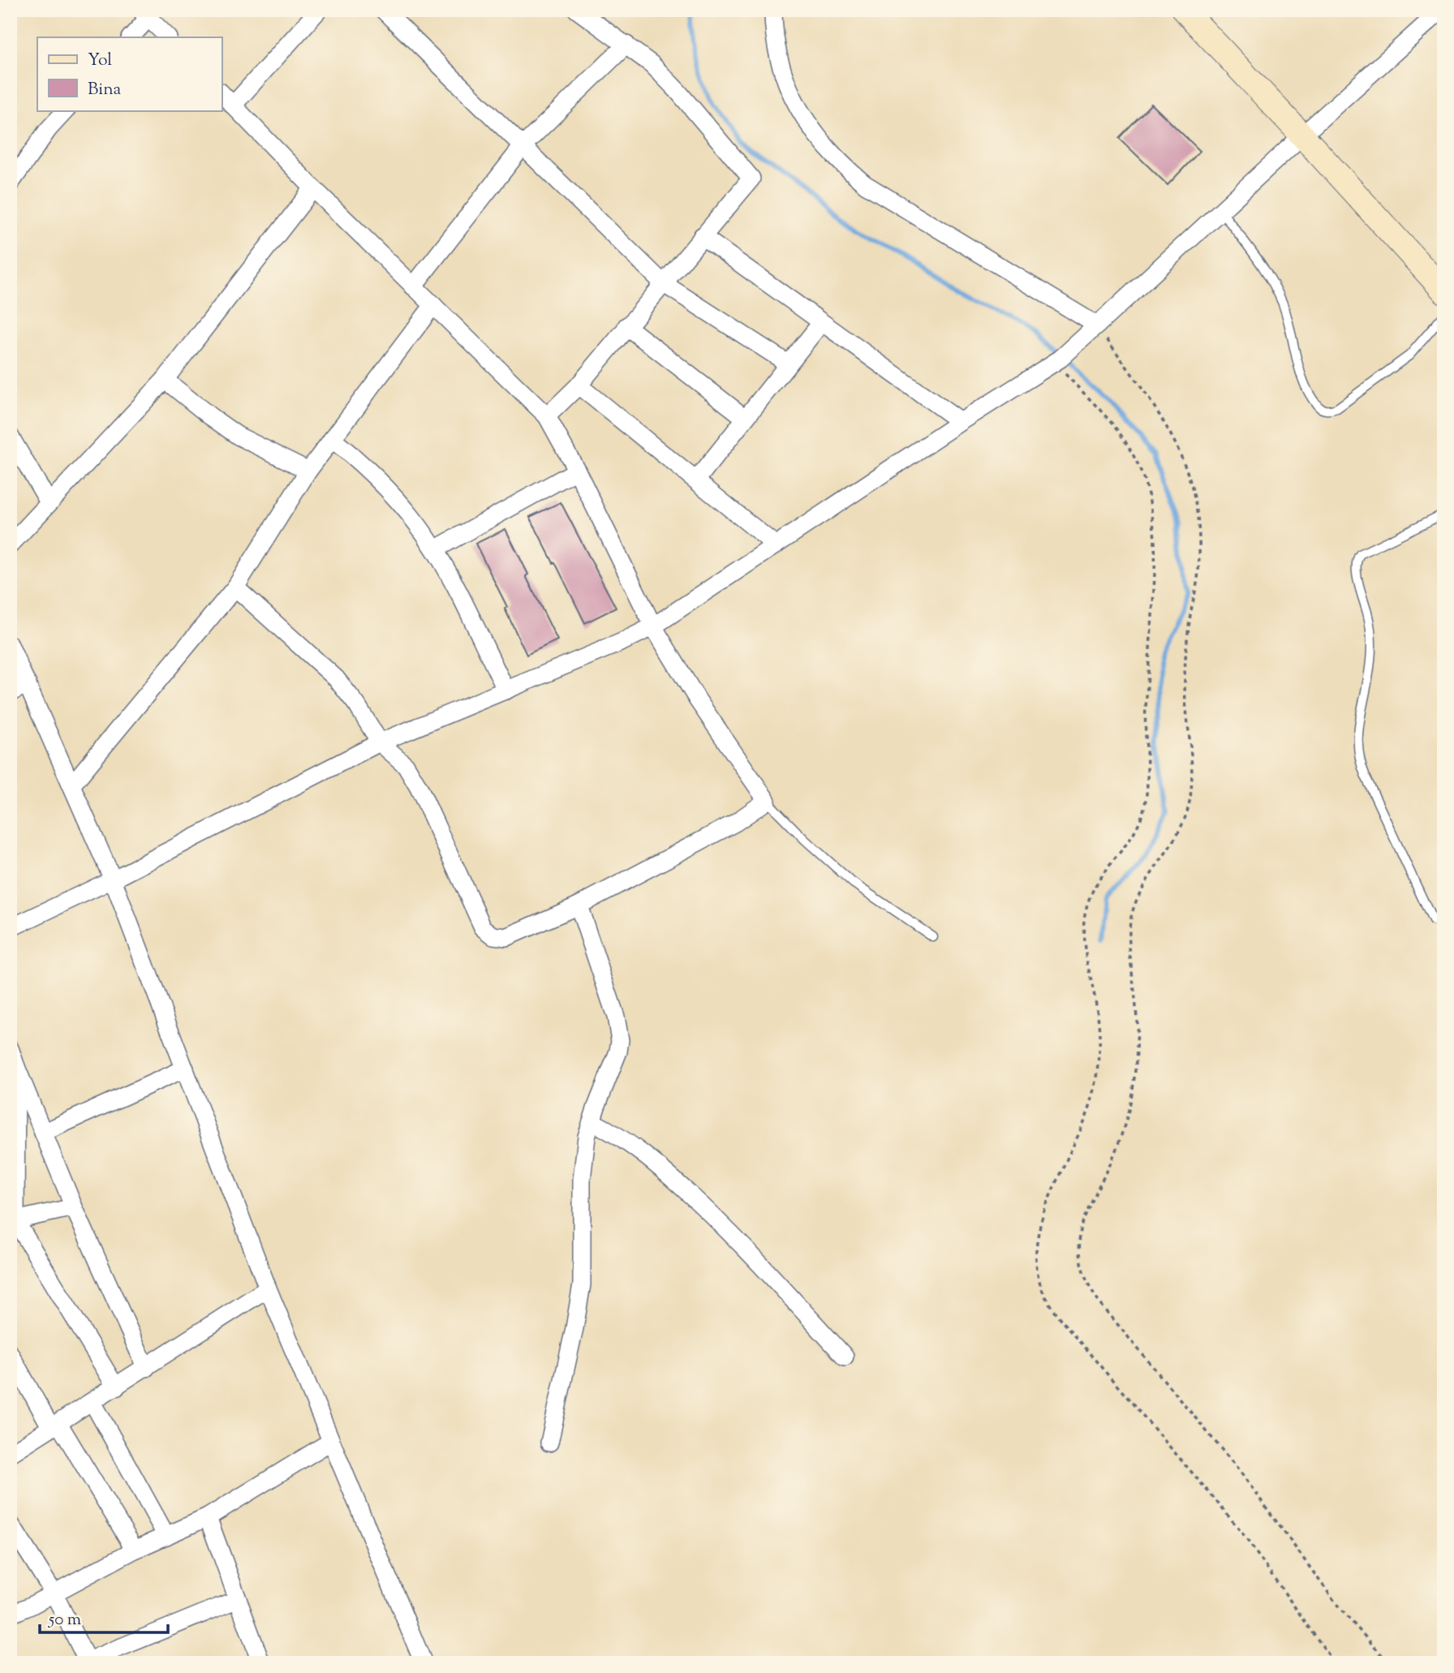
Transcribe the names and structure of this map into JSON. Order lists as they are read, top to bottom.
{
  "legend": ["Yol", "Bina"],
  "scale_bar": "50 m"
}
